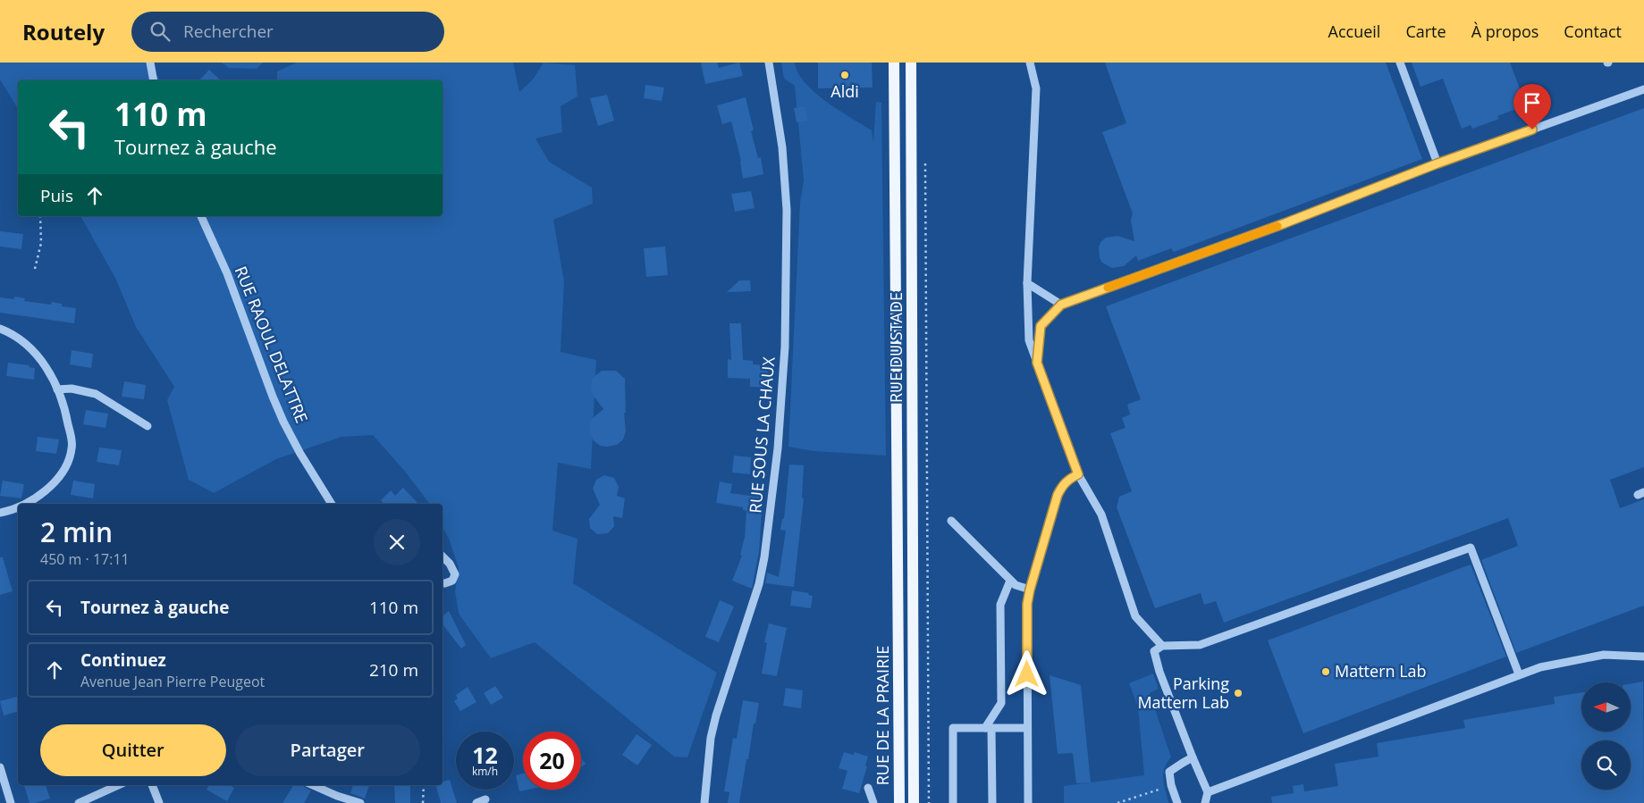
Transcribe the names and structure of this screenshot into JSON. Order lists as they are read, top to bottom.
{
  "streets": {
    "main road": ["RUE DU STADE", "RUE DE LA PRAIRIE"],
    "street": ["RUE RAOUL DELATTRE", "RUE SOUS LA CHAUX"]
  },
  "crossings": [
    ["RUE DU STADE", "RUE DE LA PRAIRIE"]
  ],
  "places": ["Aldi", "Mattern Lab", "Parking Mattern Lab"],
  "north": "left",
  "page": {
    "header": "Routely",
    "search": "Rechercher",
    "nav": [
      "Accueil",
      "Carte",
      "À propos",
      "Contact"
    ],
    "turn": ["110 m", "Tournez à gauche"],
    "then": "Puis",
    "heading": ["2 min", "450 m · 17:11"],
    "list": [
      {
        "name": "Tournez à gauche",
        "value": "110 m"
      },
      {
        "name": "Continuez",
        "note": "Avenue Jean Pierre Peugeot",
        "value": "210 m"
      }
    ],
    "buttons": ["Quitter", "Partager"],
    "speed": "12 km/h",
    "limit": "20"
  }
}
